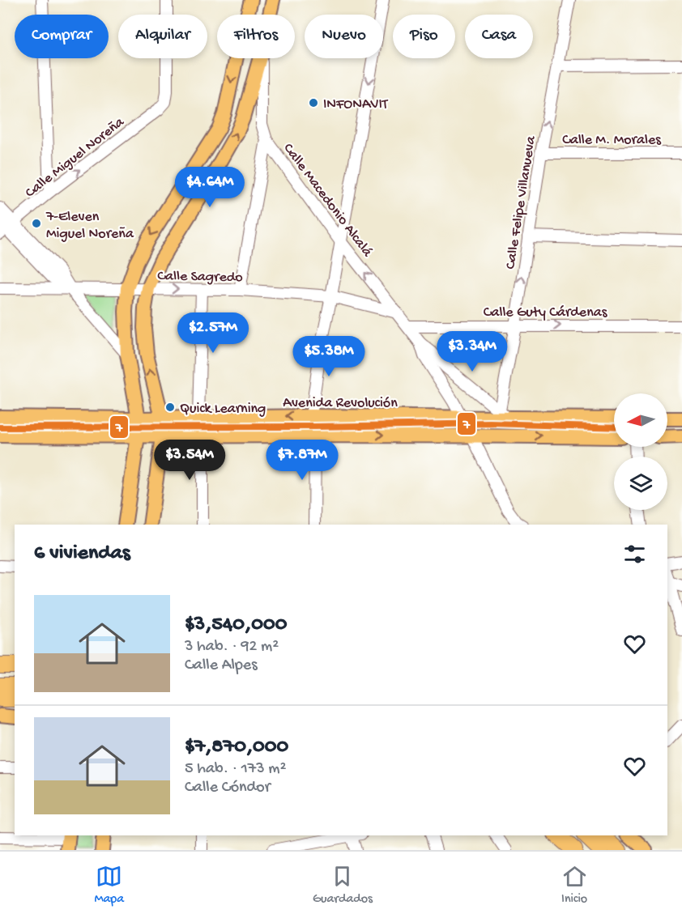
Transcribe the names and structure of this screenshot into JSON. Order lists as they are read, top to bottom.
{
  "streets": {
    "main road": ["Avenida Revolución"],
    "street": [
      "Calle M. Morales",
      "Calle Miguel Noreña",
      "Calle Macedonio Alcalá",
      "Calle Felipe Villanueva",
      "Calle Sagredo",
      "Calle Guty Cárdenas"
    ]
  },
  "crossings": [
    ["Calle M. Morales", "Calle Felipe Villanueva"],
    ["Calle Macedonio Alcalá", "Calle Felipe Villanueva"],
    ["Calle Macedonio Alcalá", "Calle Sagredo"],
    ["Calle Macedonio Alcalá", "Calle Guty Cárdenas"],
    ["Calle Macedonio Alcalá", "Avenida Revolución"],
    ["Calle Felipe Villanueva", "Calle Guty Cárdenas"],
    ["Calle Felipe Villanueva", "Avenida Revolución"]
  ],
  "one_way": ["Calle Miguel Noreña", "Calle Felipe Villanueva"],
  "places": ["INFONAVIT", "7-Eleven Miguel Noreña", "Quick Learning"],
  "lines": ["transit line 7"],
  "north": "left",
  "page": {
    "chip": [
      "Comprar",
      "Alquilar",
      "Filtros",
      "Nuevo",
      "Piso",
      "Casa"
    ],
    "price": [
      "$4.64M",
      "$2.57M",
      "$3.34M",
      "$5.38M",
      "$3.54M",
      "$7.87M"
    ],
    "heading": "6 viviendas",
    "list": [
      {
        "name": "$3,540,000",
        "note": "3 hab. · 92 m² · Calle Alpes"
      },
      {
        "name": "$7,870,000",
        "note": "5 hab. · 173 m² · Calle Cóndor"
      }
    ],
    "tabs": ["Mapa", "Guardados", "Inicio"]
  }
}
